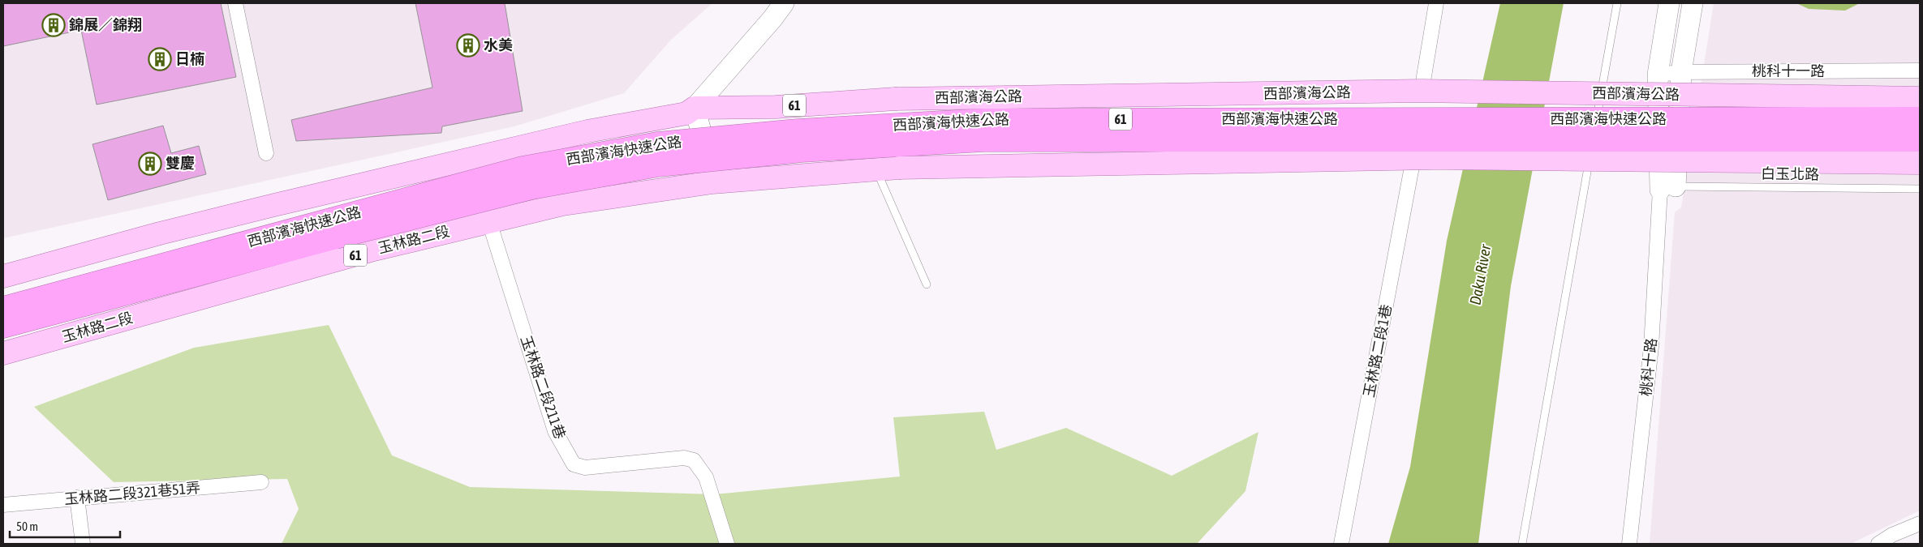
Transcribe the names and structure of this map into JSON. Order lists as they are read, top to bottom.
{
  "streets": {
    "highway": ["61", "西部濱海快速公路"],
    "main road": ["西部濱海公路", "玉林路二段"],
    "street": [
      "桃科十一路",
      "玉林路二段1巷",
      "桃科十路",
      "玉林路二段211巷",
      "玉林路二段321巷51弄"
    ],
    "lane": ["白玉北路"]
  },
  "crossings": [
    ["西部濱海公路", "61"],
    ["61", "玉林路二段"],
    ["61", "玉林路二段1巷"],
    ["白玉北路", "桃科十路"],
    ["玉林路二段", "玉林路二段211巷"]
  ],
  "water": ["Daku River"],
  "places": {
    "building": [
      "錦展／錦翔",
      "水美",
      "日楠",
      "雙慶"
    ]
  },
  "scale_bar": "50 m"
}
